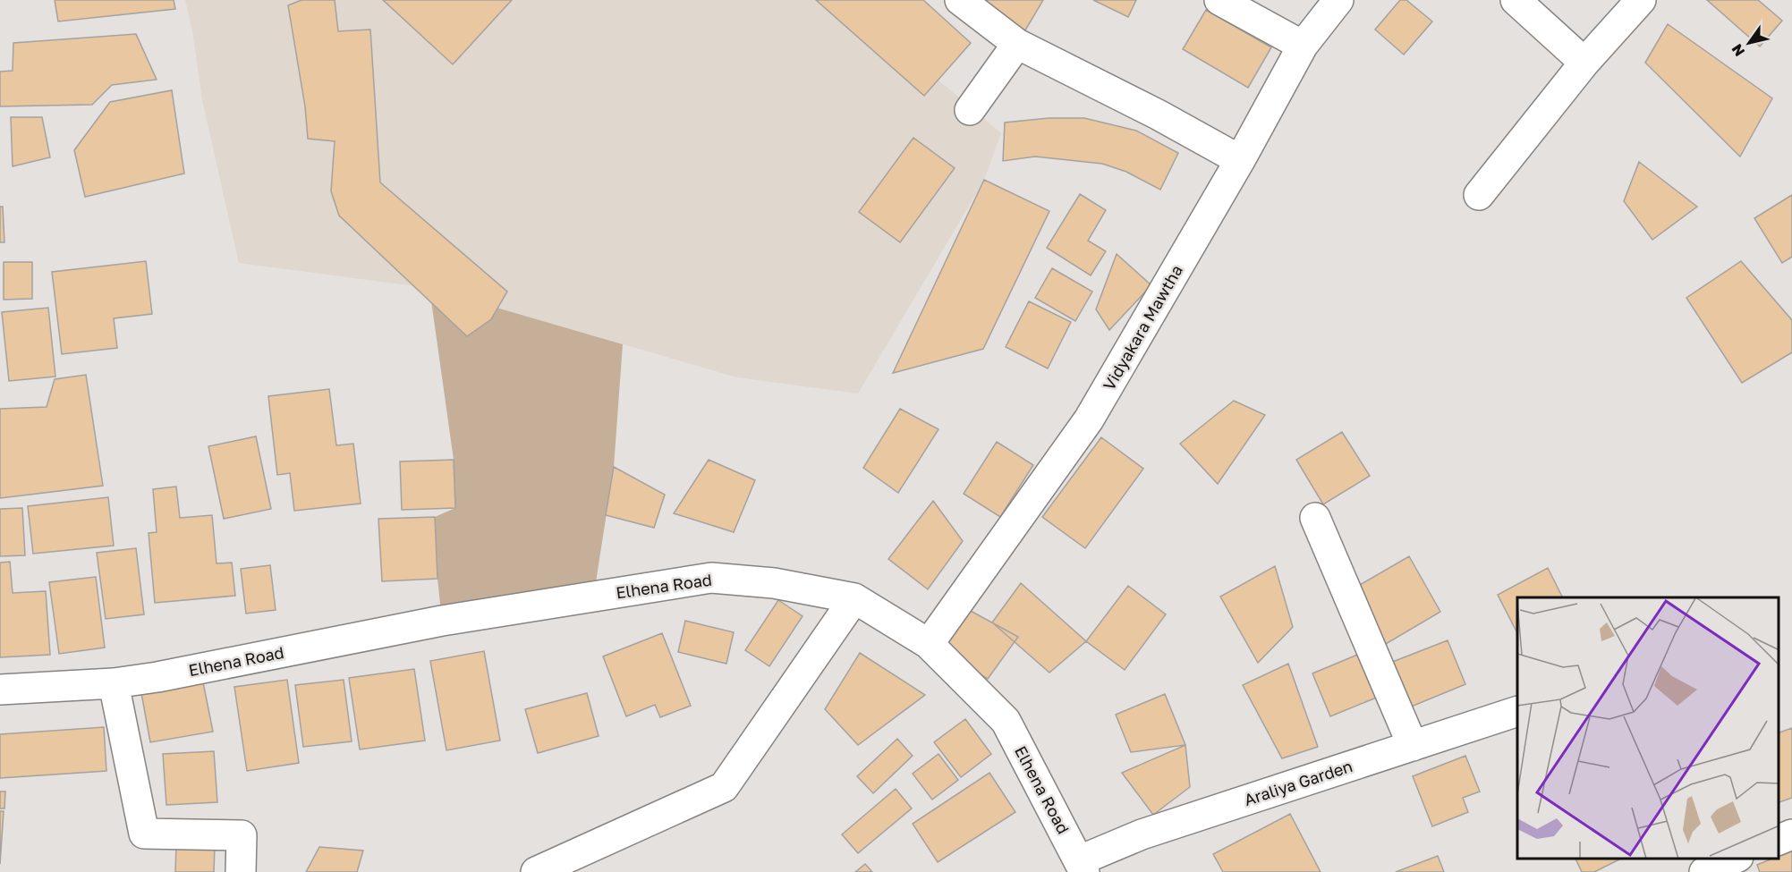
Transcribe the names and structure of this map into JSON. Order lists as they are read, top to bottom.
{
  "streets": {
    "street": ["Vidyakara Mawtha", "Elhena Road", "Araliya Garden"]
  },
  "crossings": [
    ["Vidyakara Mawtha", "Elhena Road"],
    ["Elhena Road", "Araliya Garden"]
  ],
  "north": "bottom left"
}
